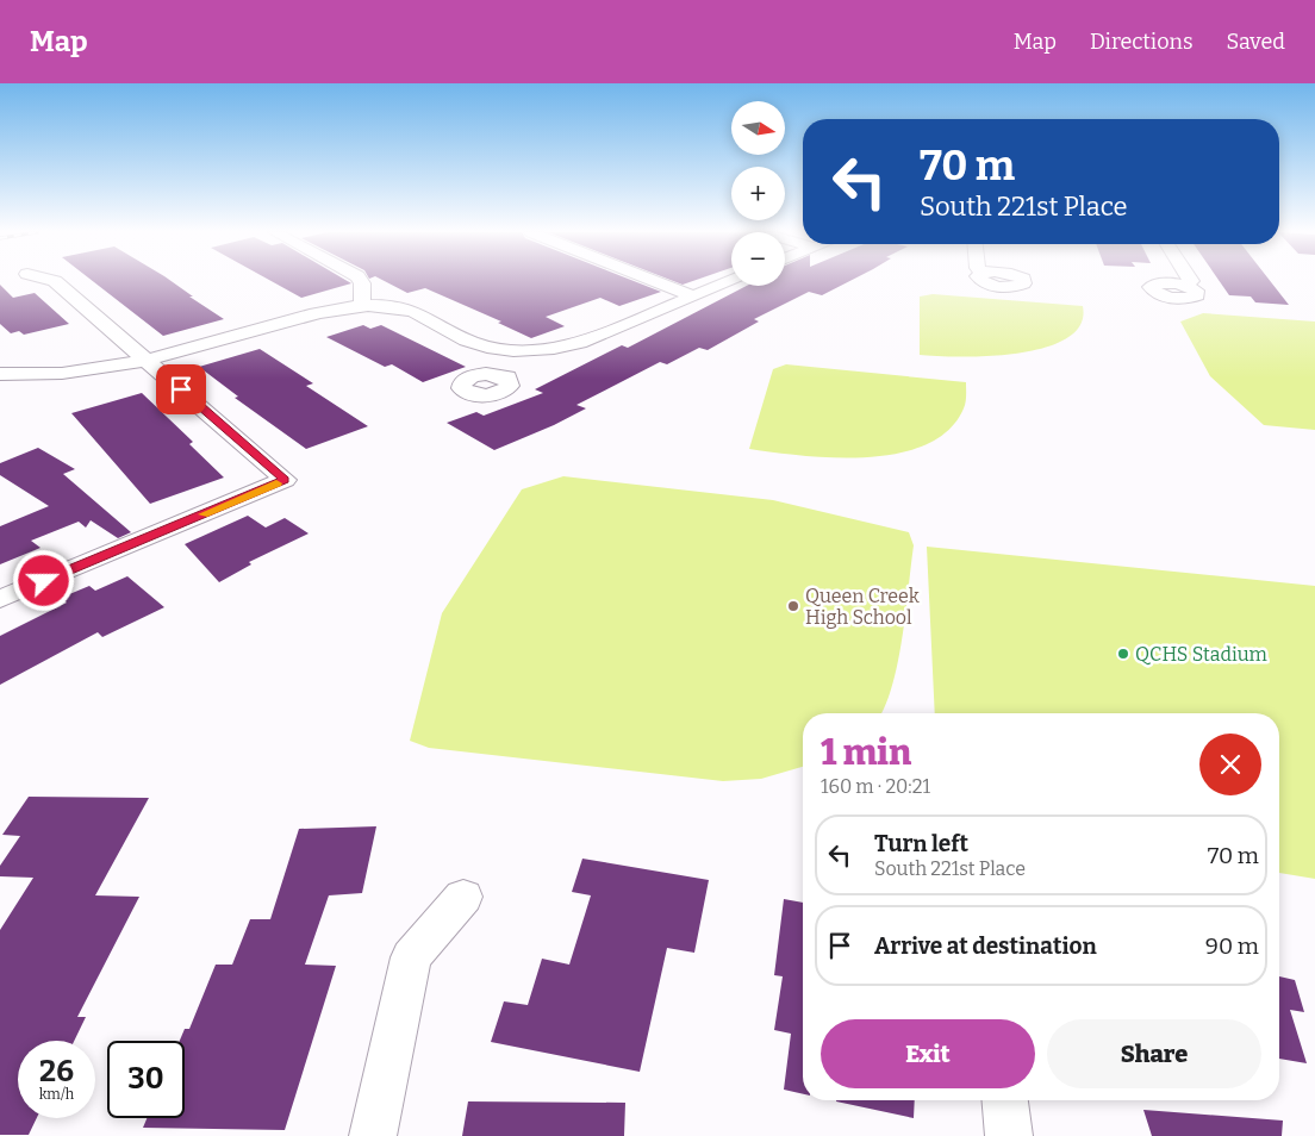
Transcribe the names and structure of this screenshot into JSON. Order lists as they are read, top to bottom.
{
  "places": ["Queen Creek High School", "QCHS Stadium"],
  "north": "right",
  "page": {
    "header": "Map",
    "nav": ["Map", "Directions", "Saved"],
    "map_buttons": ["+", "−"],
    "turn": ["70 m", "South 221st Place"],
    "heading": ["1 min", "160 m · 20:21"],
    "list": [
      {
        "name": "Turn left",
        "note": "South 221st Place",
        "value": "70 m"
      },
      {
        "name": "Arrive at destination",
        "value": "90 m"
      }
    ],
    "buttons": ["Exit", "Share"],
    "speed": "26 km/h",
    "limit": "30"
  }
}
